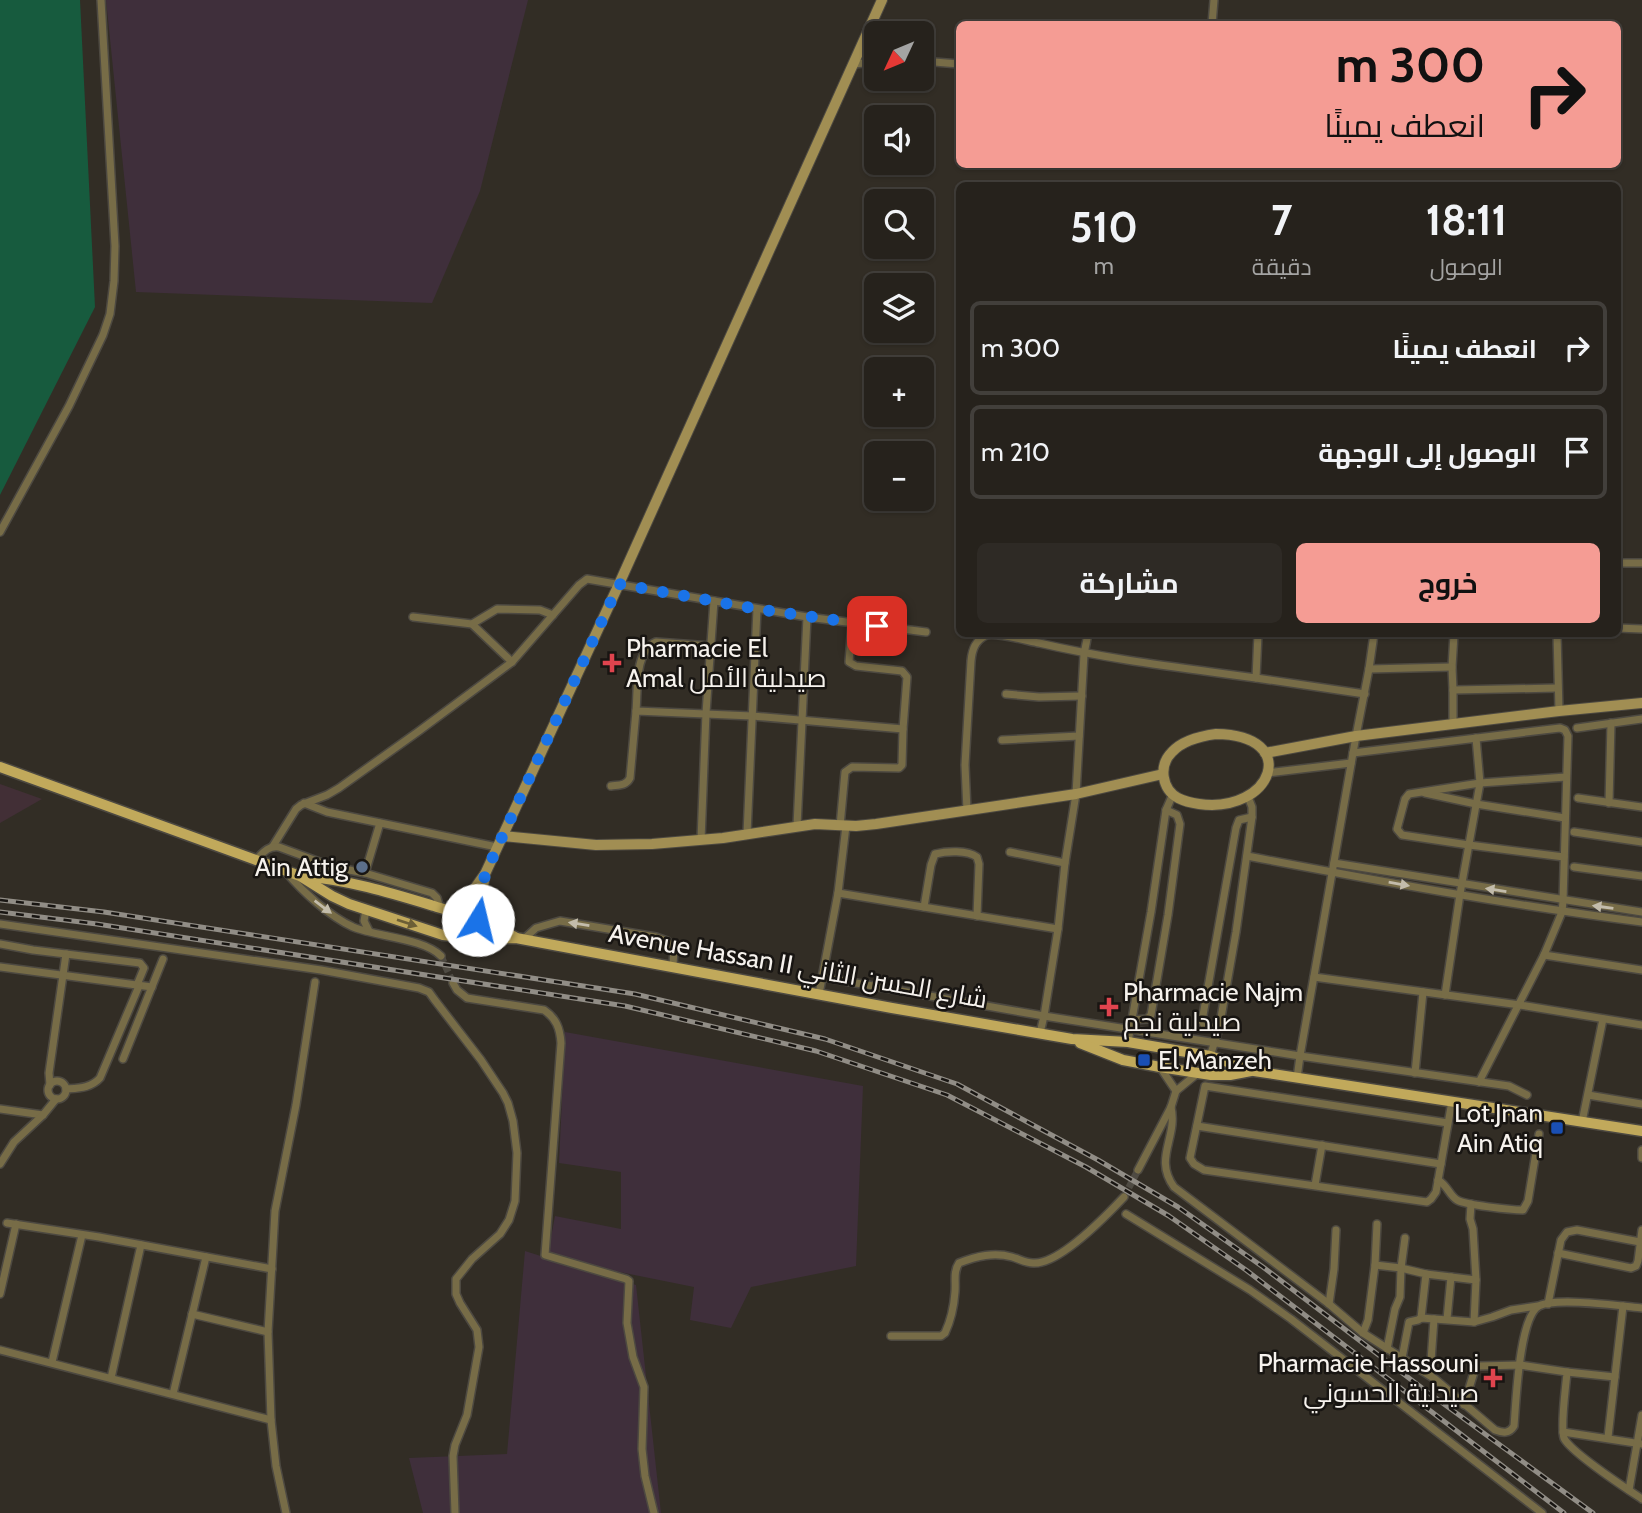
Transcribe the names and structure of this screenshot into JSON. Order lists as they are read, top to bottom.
{
  "streets": {
    "main road": ["Avenue Hassan II شارع الحسن الثاني"]
  },
  "places": {
    "health": ["Pharmacie El Amal صيدلية الأمل", "Pharmacie Najm صيدلية نجم", "Pharmacie Hassouni صيدلية الحسوني"],
    "other": ["Ain Attig"],
    "transit": ["El Manzeh", "Lot.Jnan Ain Atiq"]
  },
  "north": "bottom left",
  "page": {
    "map_buttons": ["+", "−"],
    "turn": ["300 m", "انعطف يمينًا"],
    "eta": [
      "18:11",
      "الوصول",
      "7",
      "دقيقة",
      "510",
      "m"
    ],
    "list": [
      {
        "name": "انعطف يمينًا",
        "value": "300 m"
      },
      {
        "name": "الوصول إلى الوجهة",
        "value": "210 m"
      }
    ],
    "buttons": ["خروج", "مشاركة"]
  }
}
